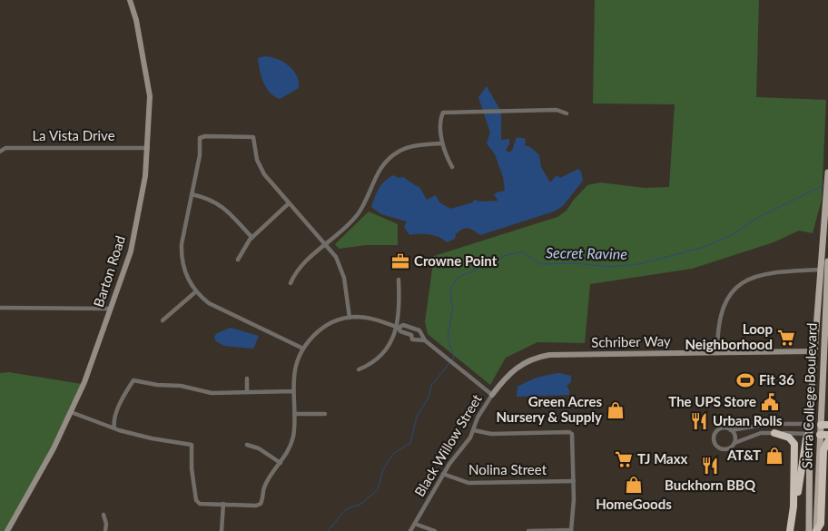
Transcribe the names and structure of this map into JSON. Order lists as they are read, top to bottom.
{
  "streets": {
    "main road": ["Sierra College Boulevard"],
    "street": [
      "La Vista Drive",
      "Barton Road",
      "Schriber Way",
      "Black Willow Street",
      "Nolina Street"
    ]
  },
  "crossings": [
    ["La Vista Drive", "Barton Road"],
    ["Schriber Way", "Sierra College Boulevard"],
    ["Schriber Way", "Black Willow Street"],
    ["Black Willow Street", "Nolina Street"]
  ],
  "water": ["Secret Ravine"],
  "places": {
    "office": ["Crowne Point"],
    "supermarket": ["Loop Neighborhood", "TJ Maxx"],
    "sports": ["Fit 36"],
    "public building": ["The UPS Store"],
    "shop": ["Green Acres Nursery & Supply", "AT&T", "HomeGoods"],
    "restaurant": ["Urban Rolls", "Buckhorn BBQ"]
  }
}
